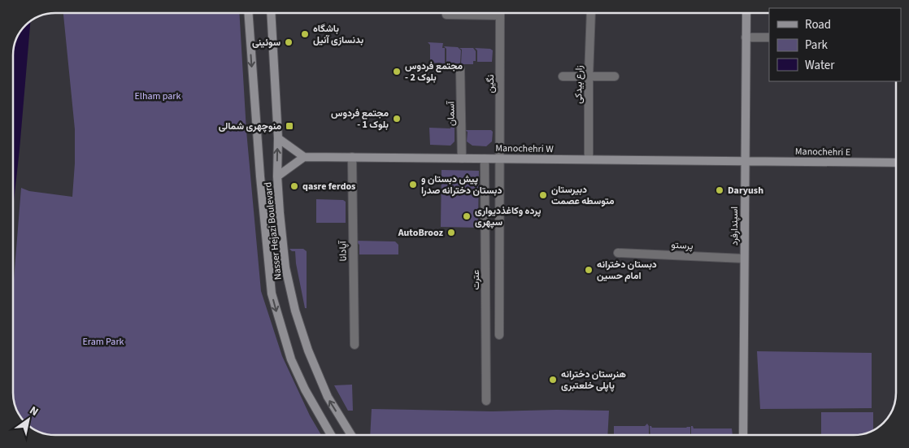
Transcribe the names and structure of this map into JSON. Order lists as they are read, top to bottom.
{
  "streets": {
    "street": [
      "نگین",
      "زارع بیدکی",
      "آسمان",
      "Manochehri W",
      "Manochehri E",
      "اسپندارفرد",
      "Nasser Hejazi Boulevard",
      "پرستو",
      "آپادانا",
      "عترت"
    ]
  },
  "crossings": [
    ["نگین", "Manochehri W"],
    ["زارع بیدکی", "Manochehri W"],
    ["آسمان", "Manochehri W"],
    ["Manochehri W", "Manochehri E"],
    ["Manochehri W", "اسپندارفرد"],
    ["Manochehri W", "آپادانا"],
    ["Manochehri W", "عترت"],
    ["Manochehri E", "اسپندارفرد"],
    ["اسپندارفرد", "پرستو"]
  ],
  "parks": ["Elham park", "Eram Park"],
  "places": {
    "other": [
      "باشگاه بدنسازی آنیل",
      "سوئینی",
      "مجتمع فردوس - بلوک 2",
      "مجتمع فردوس - بلوک 1",
      "پیش دبستان و دبستان دخترانه صدرا",
      "qasre ferdos",
      "Daryush",
      "دبیرستان متوسطه عصمت",
      "پرده وکاغذدیواری سپهری",
      "AutoBrooz",
      "دبستان دخترانه امام حسین",
      "هنرستان دخترانه پاپلی خلعتبری"
    ],
    "transit": ["منوچهری شمالی"]
  },
  "legend": ["Road", "Park", "Water"],
  "north": "top right"
}
